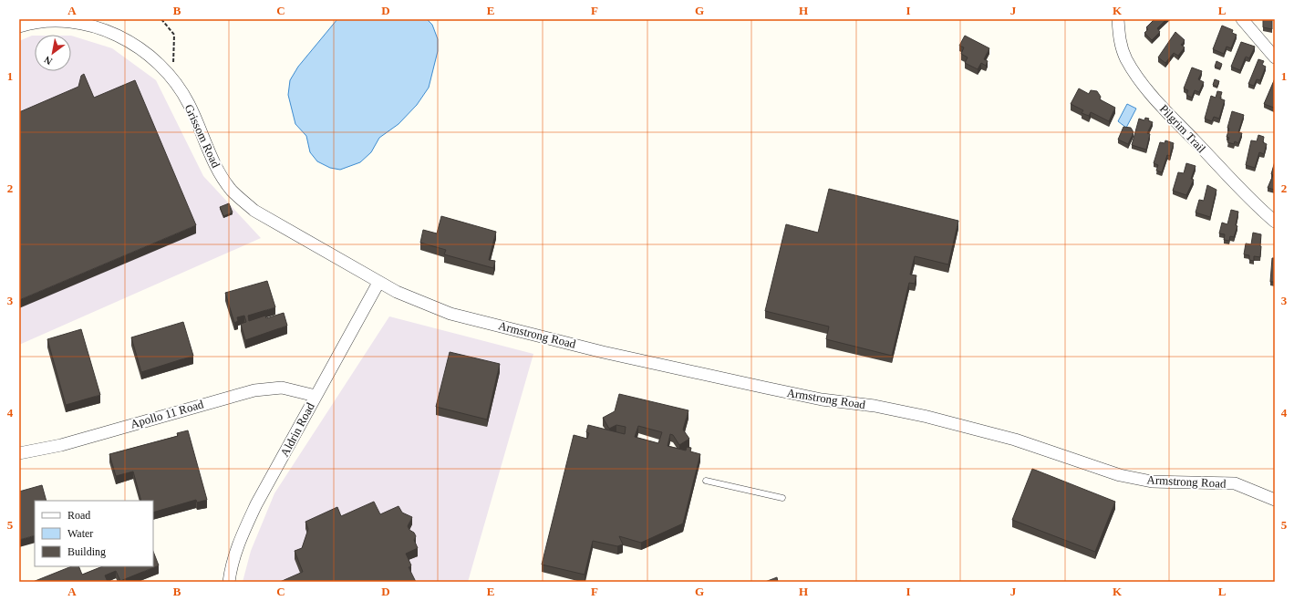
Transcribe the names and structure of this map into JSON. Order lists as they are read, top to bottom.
{
  "streets": {
    "street": [
      "Pilgrim Trail",
      "Grissom Road",
      "Armstrong Road",
      "Apollo 11 Road",
      "Aldrin Road"
    ]
  },
  "crossings": [
    ["Grissom Road", "Armstrong Road"],
    ["Grissom Road", "Aldrin Road"],
    ["Armstrong Road", "Aldrin Road"],
    ["Apollo 11 Road", "Aldrin Road"]
  ],
  "legend": ["Road", "Water", "Building"],
  "north": "bottom left",
  "grid": {
    "columns": [
      "A",
      "B",
      "C",
      "D",
      "E",
      "F",
      "G",
      "H",
      "I",
      "J",
      "K",
      "L"
    ],
    "rows": [
      "1",
      "2",
      "3",
      "4",
      "5"
    ]
  }
}
